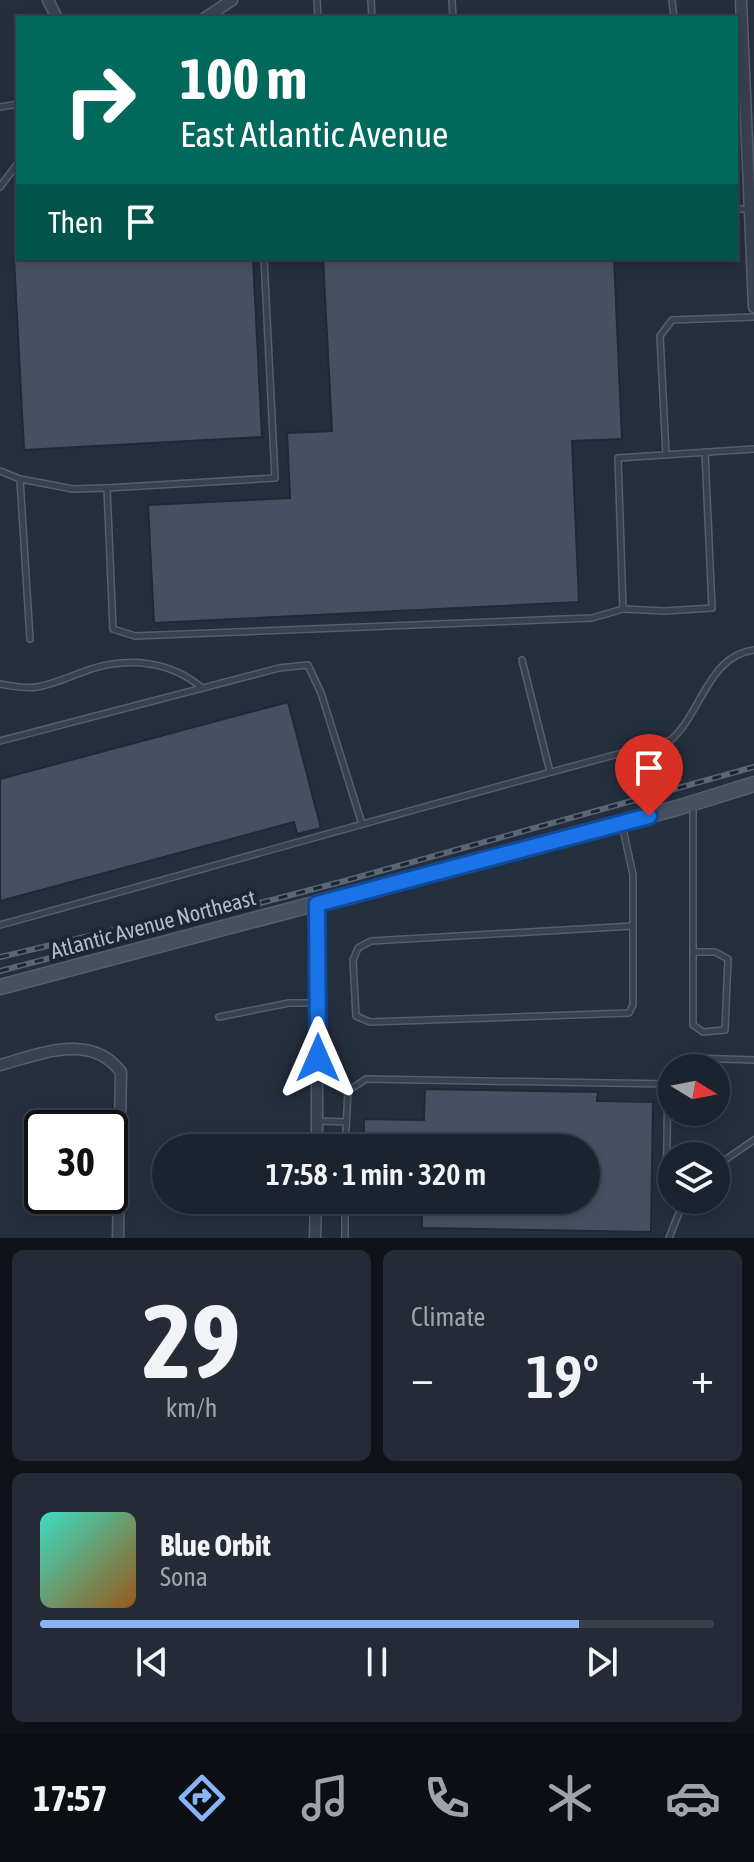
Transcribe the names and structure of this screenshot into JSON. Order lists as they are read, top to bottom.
{
  "streets": {
    "street": ["Atlantic Avenue Northeast"]
  },
  "north": "right",
  "page": {
    "turn": ["100 m", "East Atlantic Avenue"],
    "then": "Then",
    "limit": "30",
    "trip": "17:58 · 1 min · 320 m",
    "tile": [
      ["29", "km/h"],
      "Climate"
    ],
    "heat": ["−", "19°", "+"],
    "song": ["Blue Orbit", "Sona"],
    "tabs": "17:57"
  }
}
